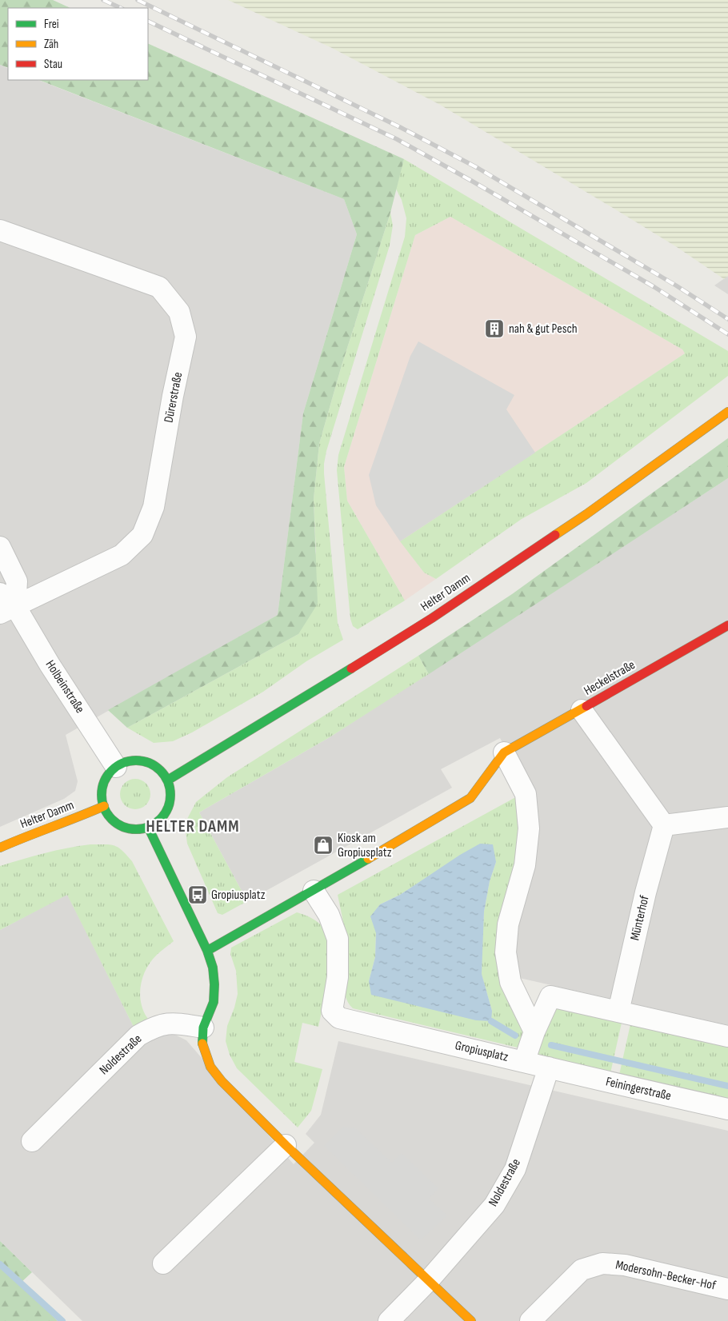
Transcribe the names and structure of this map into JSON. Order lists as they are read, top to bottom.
{
  "streets": {
    "street": [
      "Dürerstraße",
      "Helter Damm",
      "Heckelstraße",
      "Holbeinstraße",
      "Münterhof",
      "Gropiusplatz",
      "Noldestraße",
      "Feiningerstraße",
      "Modersohn-Becker-Hof"
    ]
  },
  "crossings": [
    ["Dürerstraße", "Holbeinstraße"],
    ["Helter Damm", "Holbeinstraße"],
    ["Gropiusplatz", "Noldestraße"],
    ["Gropiusplatz", "Feiningerstraße"],
    ["Noldestraße", "Feiningerstraße"]
  ],
  "districts": ["HELTER DAMM"],
  "places": {
    "building": ["nah & gut Pesch"],
    "shop": ["Kiosk am Gropiusplatz"],
    "bus stop": ["Gropiusplatz"]
  },
  "legend": ["Frei", "Zäh", "Stau"]
}
